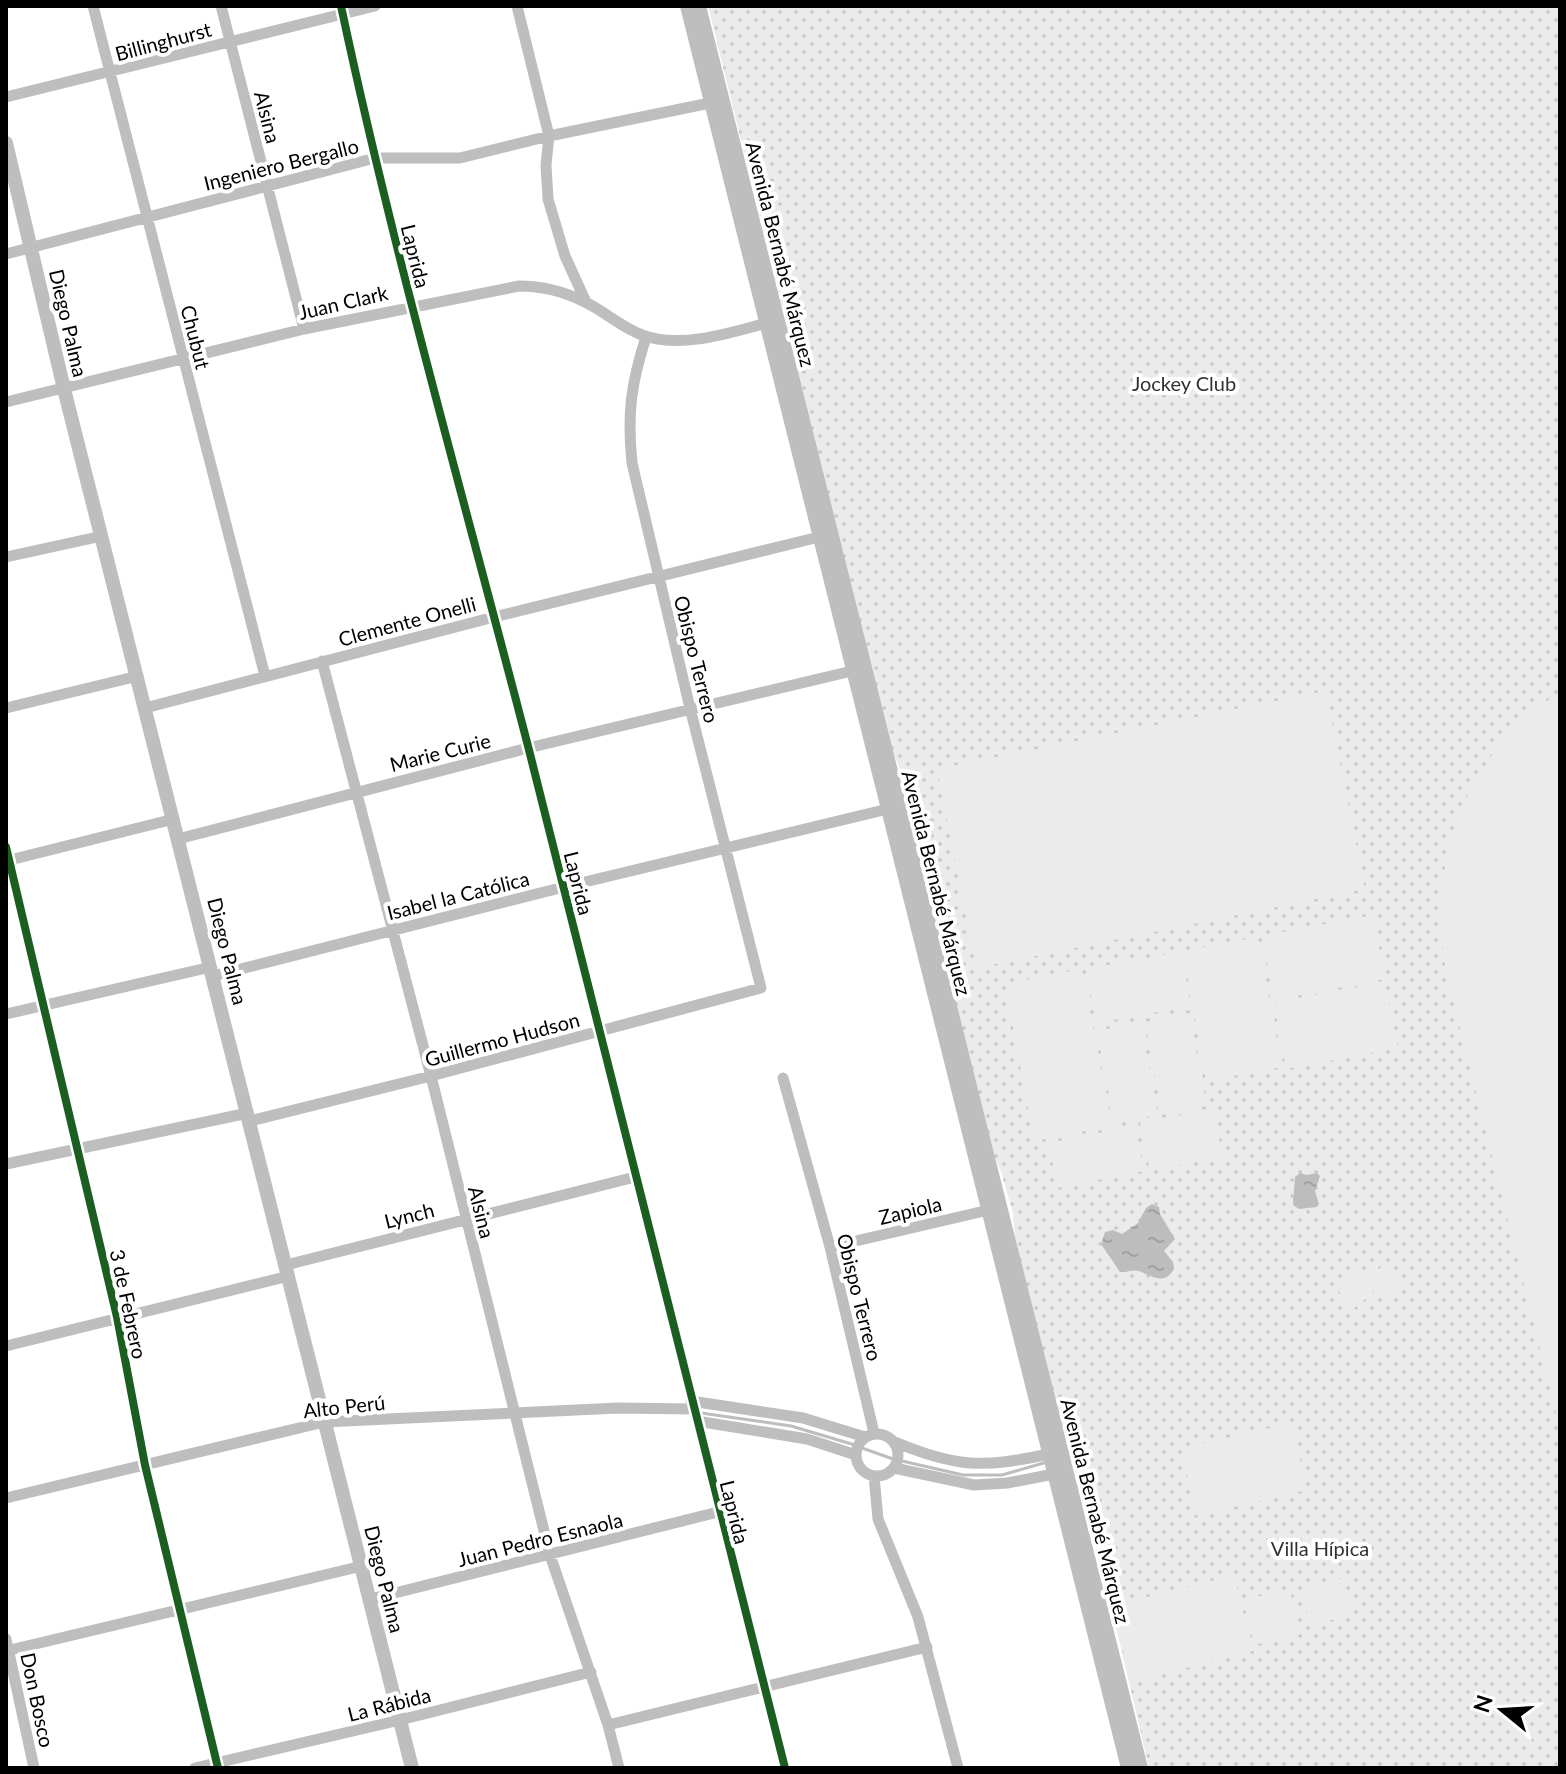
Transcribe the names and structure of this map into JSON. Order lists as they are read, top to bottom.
{
  "streets": {
    "main road": ["Avenida Bernabé Márquez", "Diego Palma"],
    "street": [
      "Billinghurst",
      "Alsina",
      "Ingeniero Bergallo",
      "Laprida",
      "Juan Clark",
      "Chubut",
      "Clemente Onelli",
      "Obispo Terrero",
      "Marie Curie",
      "Isabel la Católica",
      "Guillermo Hudson",
      "Zapiola",
      "Lynch",
      "3 de Febrero",
      "Alto Perú",
      "Juan Pedro Esnaola",
      "Don Bosco",
      "La Rábida"
    ]
  },
  "crossings": [
    ["Billinghurst", "Alsina"],
    ["Billinghurst", "Laprida"],
    ["Billinghurst", "Chubut"],
    ["Alsina", "Ingeniero Bergallo"],
    ["Alsina", "Juan Clark"],
    ["Alsina", "Clemente Onelli"],
    ["Alsina", "Marie Curie"],
    ["Alsina", "Isabel la Católica"],
    ["Alsina", "Guillermo Hudson"],
    ["Alsina", "Lynch"],
    ["Alsina", "Alto Perú"],
    ["Alsina", "Juan Pedro Esnaola"],
    ["Alsina", "La Rábida"],
    ["Ingeniero Bergallo", "Avenida Bernabé Márquez"],
    ["Ingeniero Bergallo", "Laprida"],
    ["Ingeniero Bergallo", "Diego Palma"],
    ["Ingeniero Bergallo", "Chubut"],
    ["Avenida Bernabé Márquez", "Juan Clark"],
    ["Avenida Bernabé Márquez", "Clemente Onelli"],
    ["Avenida Bernabé Márquez", "Marie Curie"],
    ["Avenida Bernabé Márquez", "Isabel la Católica"],
    ["Avenida Bernabé Márquez", "Zapiola"],
    ["Laprida", "Juan Clark"],
    ["Laprida", "Clemente Onelli"],
    ["Laprida", "Marie Curie"],
    ["Laprida", "Isabel la Católica"],
    ["Laprida", "Guillermo Hudson"],
    ["Laprida", "Lynch"],
    ["Laprida", "Alto Perú"],
    ["Laprida", "Juan Pedro Esnaola"],
    ["Juan Clark", "Diego Palma"],
    ["Juan Clark", "Chubut"],
    ["Juan Clark", "Obispo Terrero"],
    ["Diego Palma", "Clemente Onelli"],
    ["Diego Palma", "Marie Curie"],
    ["Diego Palma", "Isabel la Católica"],
    ["Diego Palma", "Guillermo Hudson"],
    ["Diego Palma", "Lynch"],
    ["Diego Palma", "Alto Perú"],
    ["Diego Palma", "Juan Pedro Esnaola"],
    ["Diego Palma", "La Rábida"],
    ["Chubut", "Clemente Onelli"],
    ["Clemente Onelli", "Obispo Terrero"],
    ["Obispo Terrero", "Marie Curie"],
    ["Obispo Terrero", "Isabel la Católica"],
    ["Obispo Terrero", "Guillermo Hudson"],
    ["Obispo Terrero", "Zapiola"],
    ["Obispo Terrero", "Alto Perú"],
    ["Isabel la Católica", "3 de Febrero"],
    ["Guillermo Hudson", "3 de Febrero"],
    ["Lynch", "3 de Febrero"],
    ["3 de Febrero", "Alto Perú"],
    ["3 de Febrero", "La Rábida"]
  ],
  "parks": ["Jockey Club", "Villa Hípica"],
  "north": "left"
}
